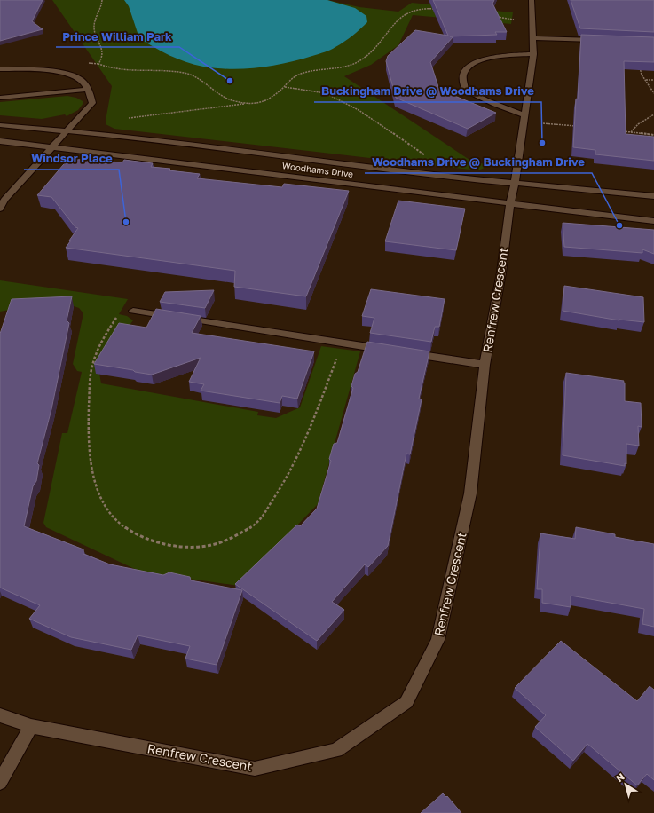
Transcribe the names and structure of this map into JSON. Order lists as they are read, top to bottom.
{
  "streets": {
    "street": ["Woodhams Drive", "Renfrew Crescent"]
  },
  "crossings": [
    ["Woodhams Drive", "Renfrew Crescent"]
  ],
  "places": [
    "Prince William Park",
    "Buckingham Drive @ Woodhams Drive",
    "Windsor Place",
    "Woodhams Drive @ Buckingham Drive"
  ],
  "north": "top left"
}
